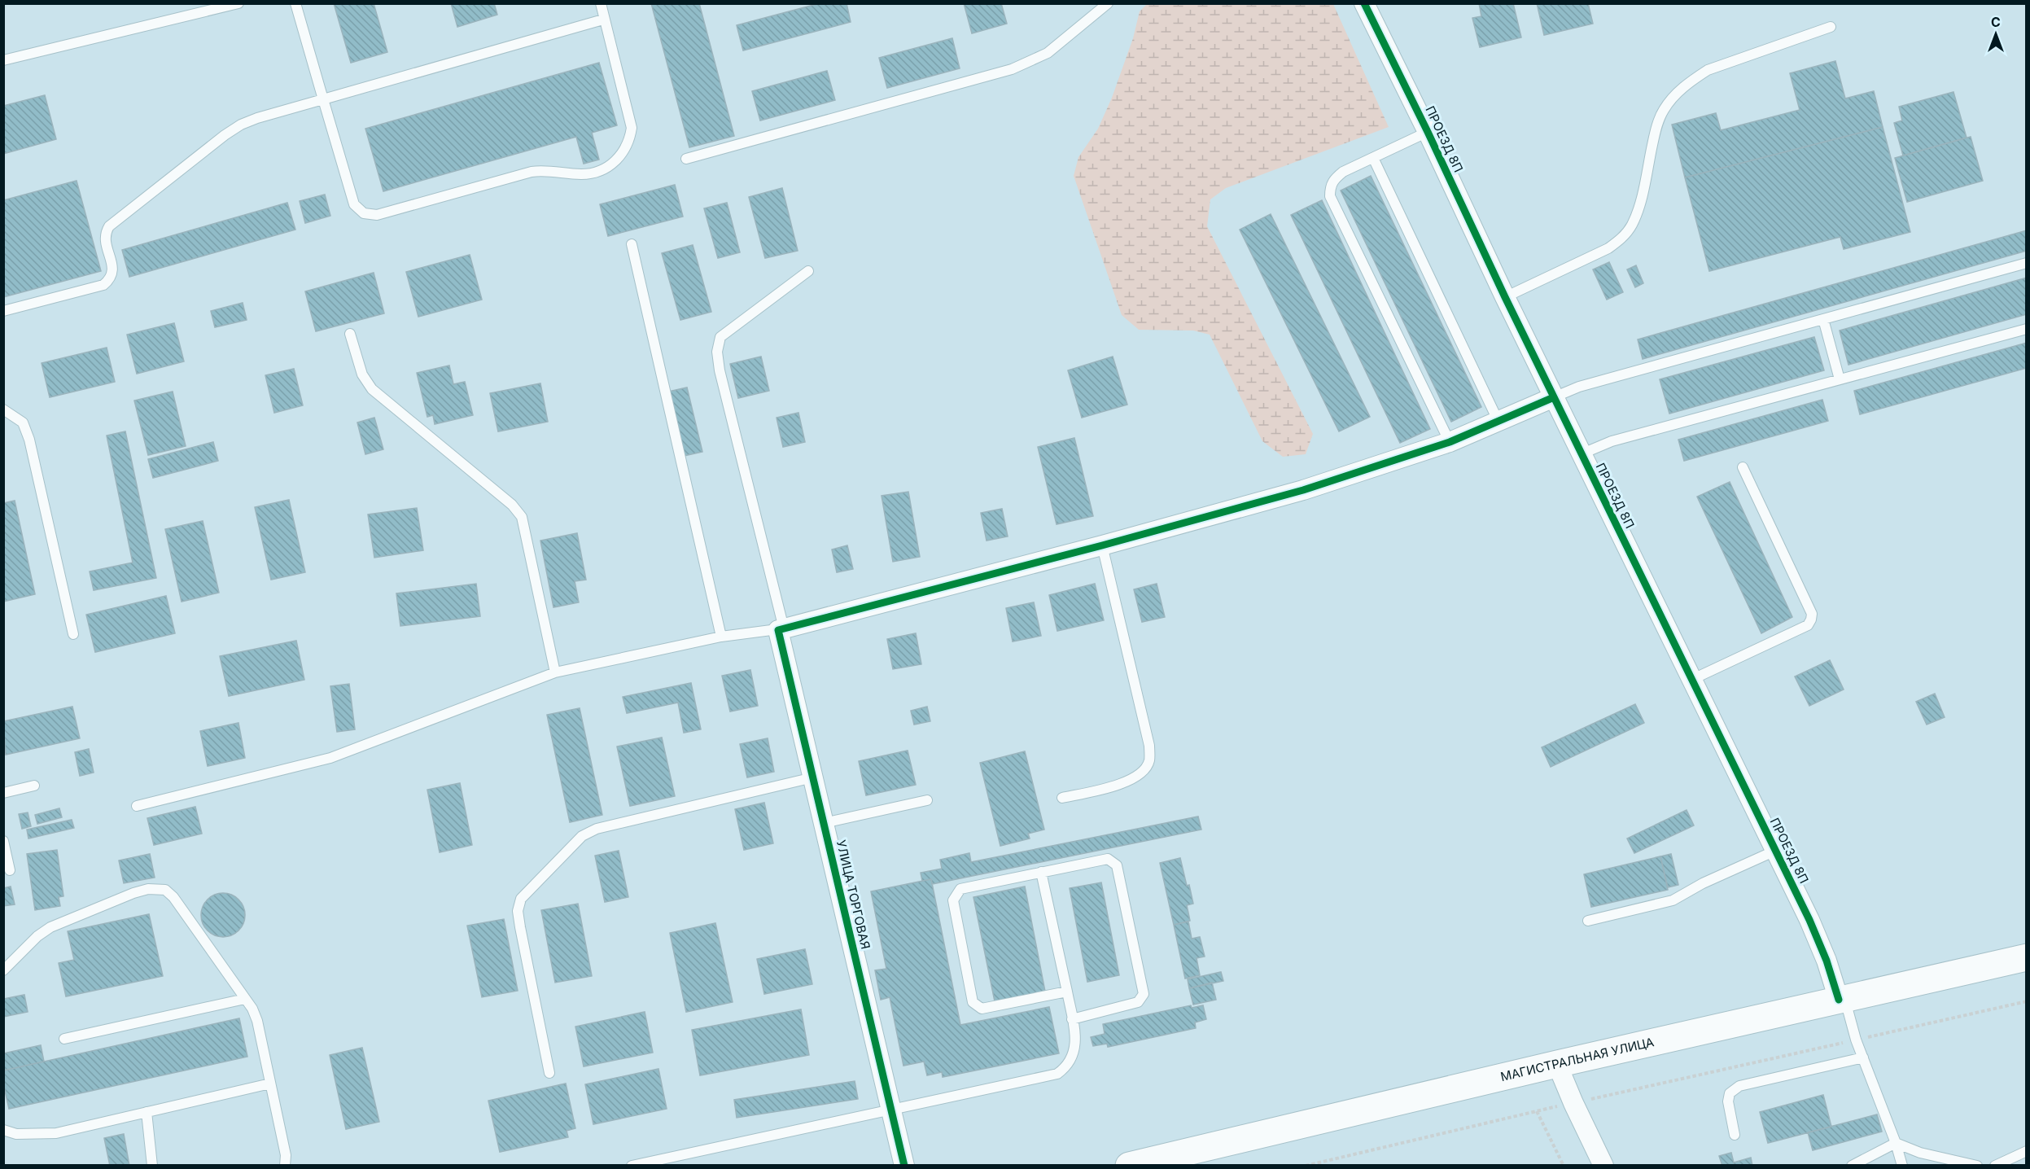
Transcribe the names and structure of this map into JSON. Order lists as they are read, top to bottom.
{
  "streets": {
    "main road": ["МАГИСТРАЛЬНАЯ УЛИЦА"],
    "street": ["ПРОЕЗД 8П", "УЛИЦА ТОРГОВАЯ"]
  },
  "crossings": [
    ["ПРОЕЗД 8П", "МАГИСТРАЛЬНАЯ УЛИЦА"]
  ],
  "north": "top"
}
